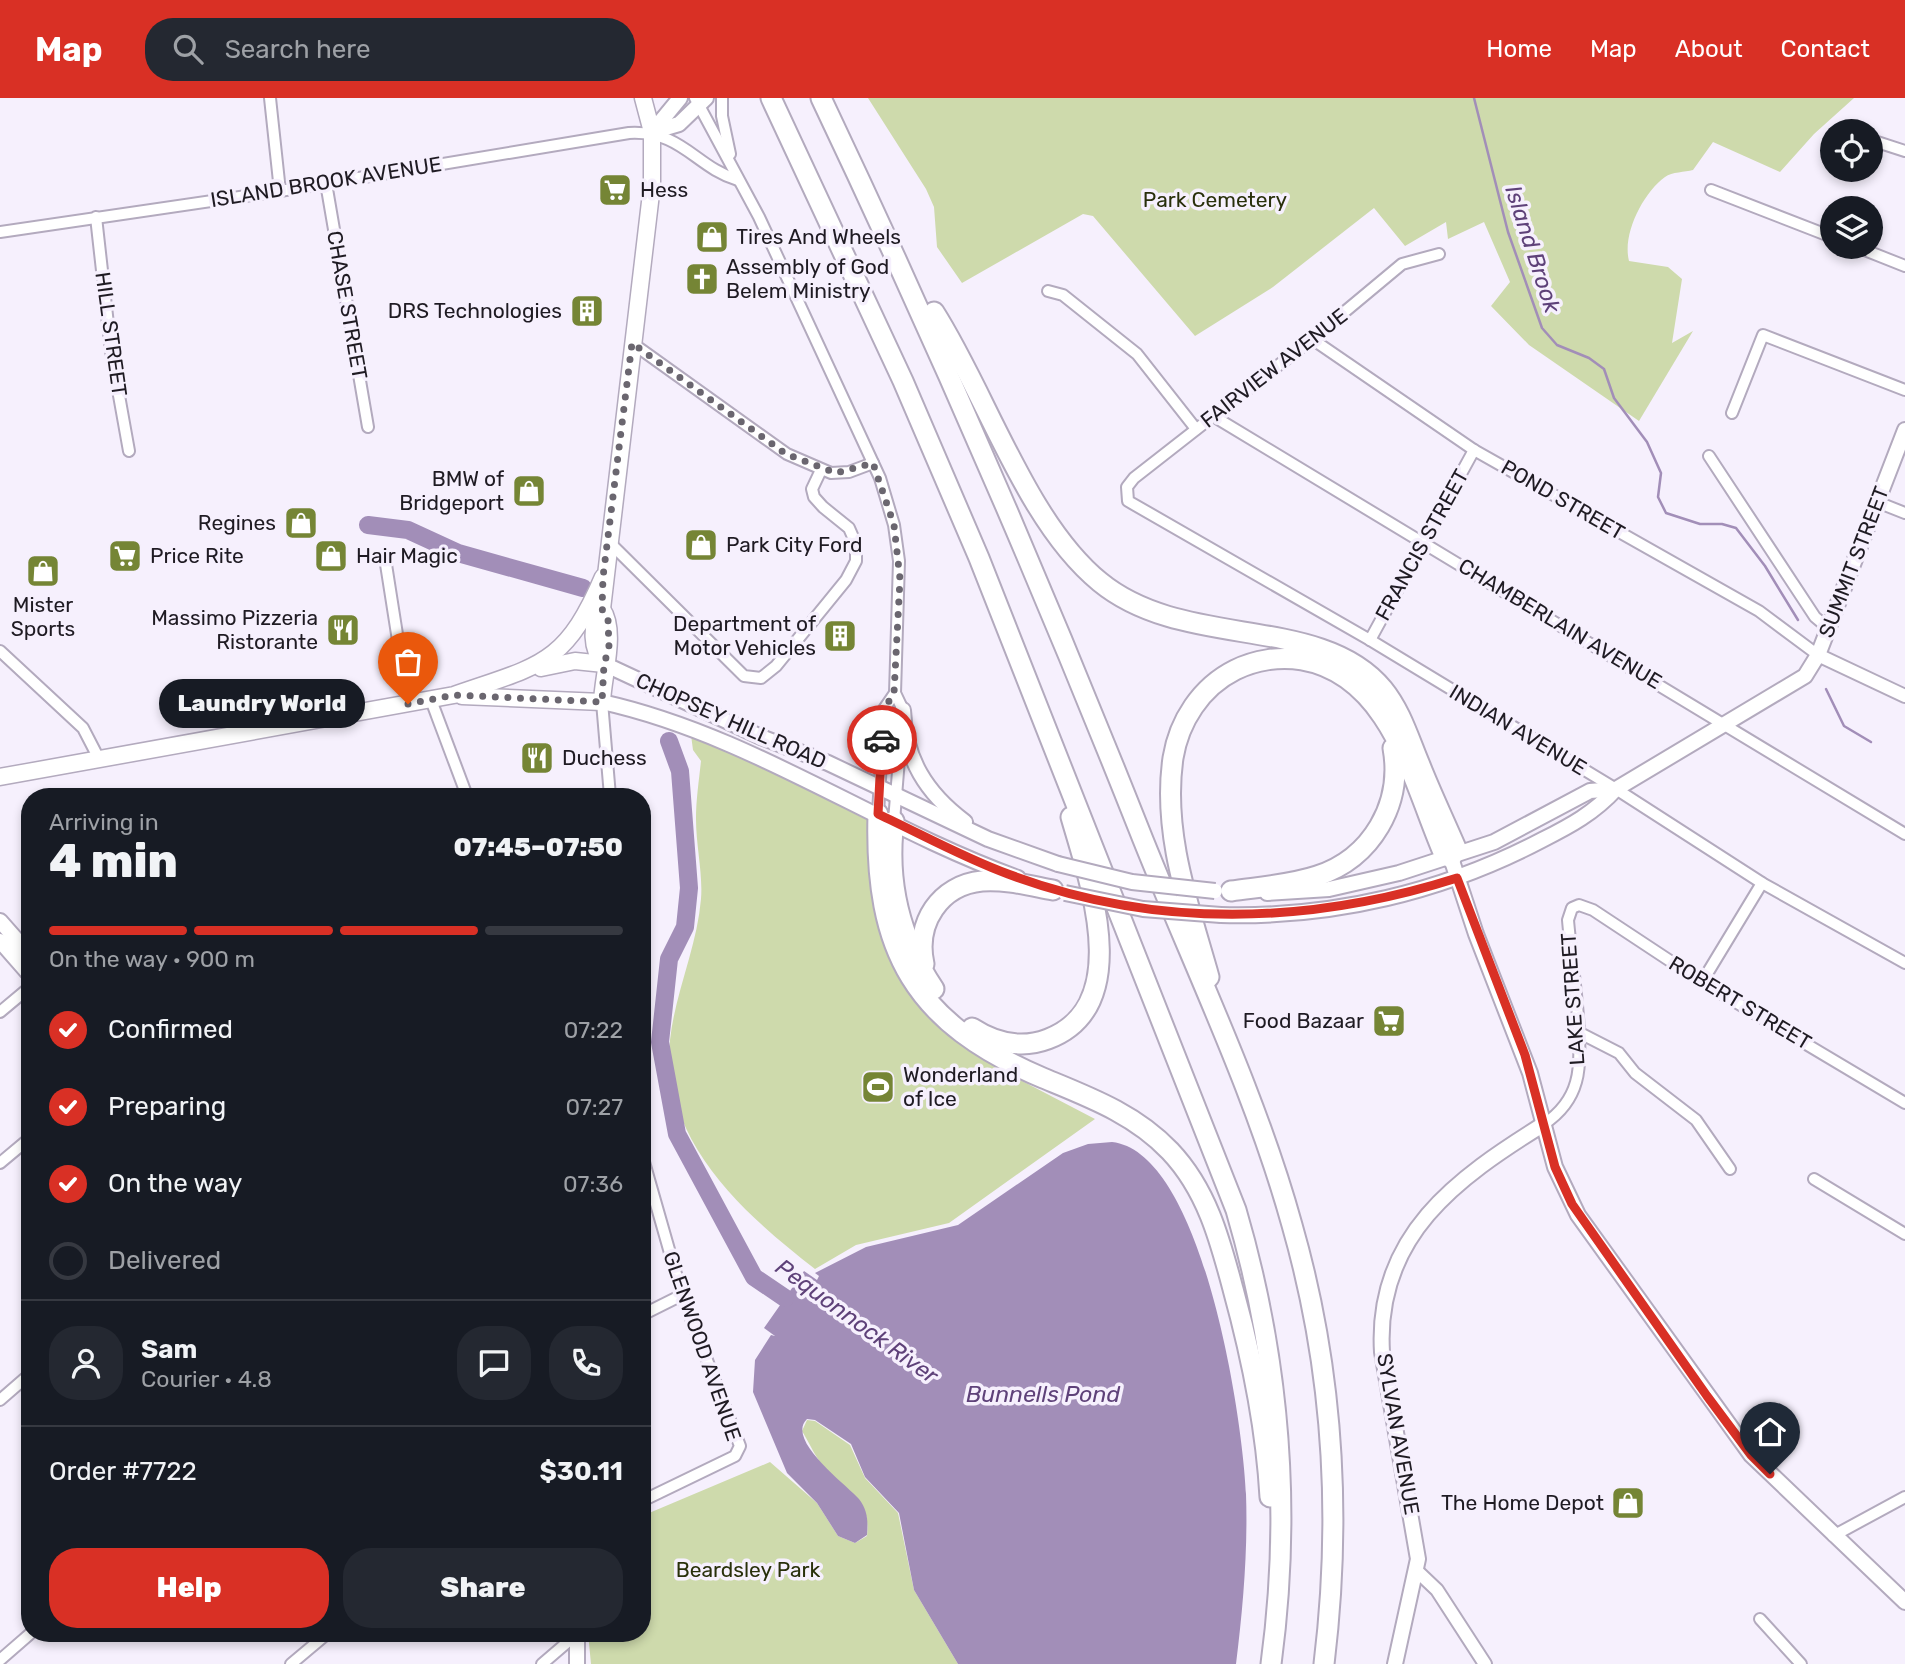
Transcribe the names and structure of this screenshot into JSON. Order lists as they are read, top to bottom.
{
  "streets": {
    "main road": ["SUMMIT STREET", "CHOPSEY HILL ROAD", "SYLVAN AVENUE"],
    "street": [
      "ISLAND BROOK AVENUE",
      "CHASE STREET",
      "HILL STREET",
      "FAIRVIEW AVENUE",
      "POND STREET",
      "FRANCIS STREET",
      "CHAMBERLAIN AVENUE",
      "INDIAN AVENUE",
      "LAKE STREET",
      "ROBERT STREET",
      "GLENWOOD AVENUE"
    ]
  },
  "crossings": [
    ["ISLAND BROOK AVENUE", "CHASE STREET"],
    ["ISLAND BROOK AVENUE", "HILL STREET"],
    ["FAIRVIEW AVENUE", "POND STREET"],
    ["FAIRVIEW AVENUE", "CHAMBERLAIN AVENUE"],
    ["FAIRVIEW AVENUE", "INDIAN AVENUE"],
    ["POND STREET", "FRANCIS STREET"],
    ["POND STREET", "SUMMIT STREET"],
    ["POND STREET", "CHOPSEY HILL ROAD"],
    ["FRANCIS STREET", "CHAMBERLAIN AVENUE"],
    ["FRANCIS STREET", "INDIAN AVENUE"],
    ["SUMMIT STREET", "CHOPSEY HILL ROAD"],
    ["CHAMBERLAIN AVENUE", "CHOPSEY HILL ROAD"],
    ["CHOPSEY HILL ROAD", "INDIAN AVENUE"],
    ["LAKE STREET", "ROBERT STREET"],
    ["LAKE STREET", "SYLVAN AVENUE"]
  ],
  "water": ["Island Brook", "Pequonnock River", "Bunnells Pond"],
  "parks": ["Park Cemetery", "Beardsley Park"],
  "places": {
    "supermarket": ["Hess", "Price Rite", "Food Bazaar"],
    "shop": [
      "Tires And Wheels",
      "BMW of Bridgeport",
      "Regines",
      "Park City Ford",
      "Hair Magic",
      "Mister Sports",
      "The Home Depot"
    ],
    "church": ["Assembly of God Belem Ministry"],
    "building": ["DRS Technologies", "Department of Motor Vehicles"],
    "restaurant": ["Massimo Pizzeria Ristorante", "Duchess"],
    "other": ["Laundry World"],
    "sports": ["Wonderland of Ice"]
  },
  "page": {
    "header": "Map",
    "search": "Search here",
    "nav": [
      "Home",
      "Map",
      "About",
      "Contact"
    ],
    "bubble": "Laundry World",
    "heading": ["4 min", "Arriving in", "07:45–07:50"],
    "panel": [
      "Sam",
      "Courier · 4.8",
      "Order #7722",
      "$30.11"
    ],
    "bar": "On the way · 900 m",
    "list": [
      ["Confirmed", "07:22"],
      ["Preparing", "07:27"],
      ["On the way", "07:36"],
      "Delivered"
    ],
    "buttons": ["Help", "Share"]
  }
}
